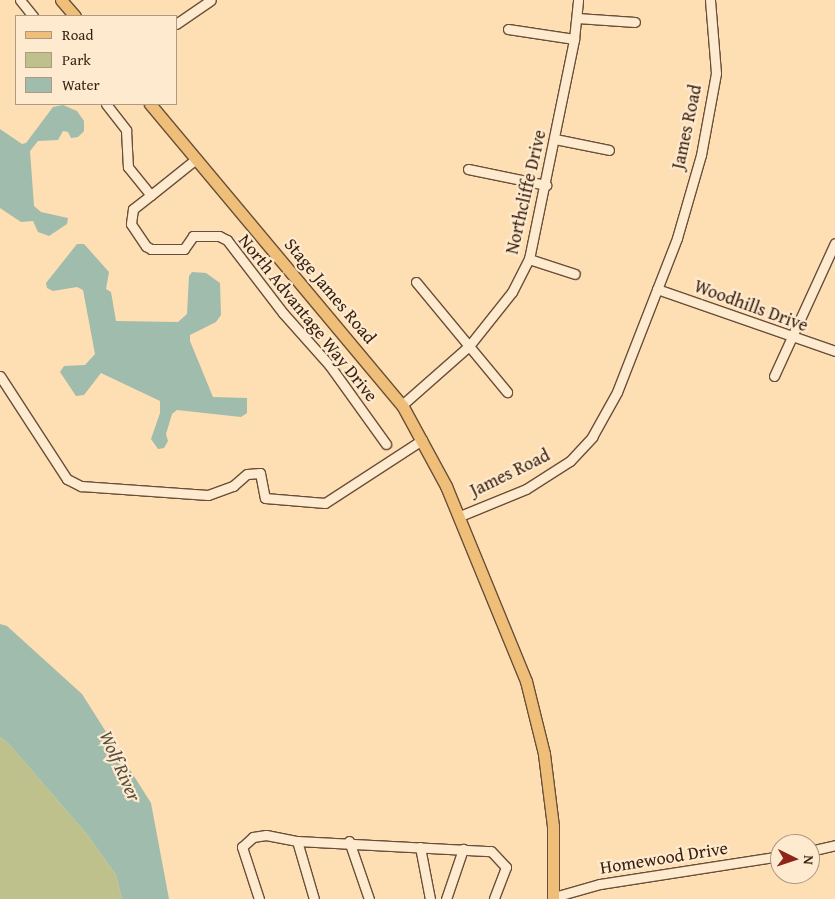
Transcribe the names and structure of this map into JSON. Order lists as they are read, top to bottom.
{
  "streets": {
    "main road": ["James Road", "Stage James Road"],
    "street": [
      "Northcliffe Drive",
      "Woodhills Drive",
      "North Advantage Way Drive",
      "Homewood Drive"
    ]
  },
  "crossings": [
    ["James Road", "Stage James Road"],
    ["James Road", "Woodhills Drive"],
    ["James Road", "Homewood Drive"],
    ["Northcliffe Drive", "Stage James Road"],
    ["Stage James Road", "North Advantage Way Drive"]
  ],
  "water": ["Wolf River"],
  "legend": ["Road", "Park", "Water"],
  "north": "right"
}
